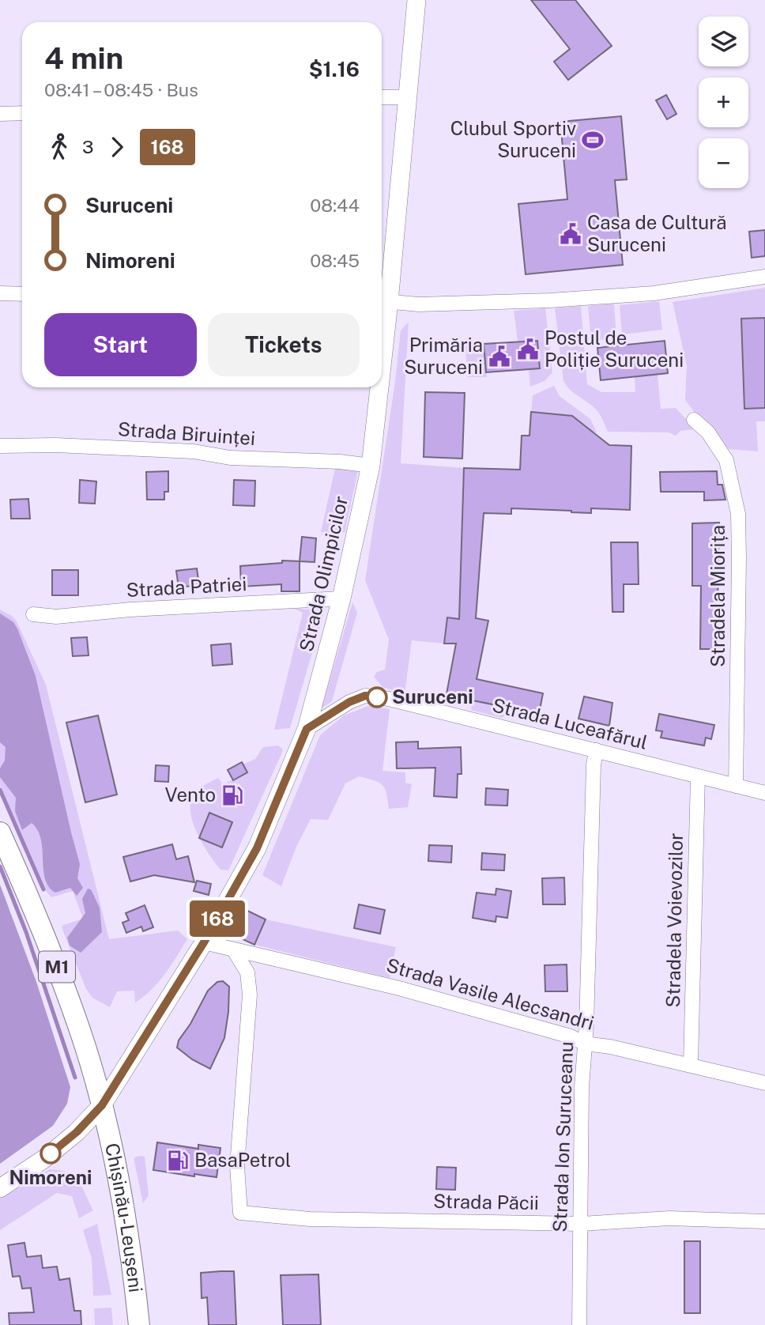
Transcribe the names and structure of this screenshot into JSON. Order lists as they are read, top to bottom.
{
  "streets": {
    "highway": ["M1", "Chișinău-Leușeni"],
    "main road": ["Strada Olimpicilor"],
    "street": [
      "Strada Biruinței",
      "Strada Patriei",
      "Stradela Miorița",
      "Strada Luceafărul",
      "Stradela Voievozilor",
      "Strada Vasile Alecsandri",
      "Strada Ion Suruceanu",
      "Strada Păcii"
    ]
  },
  "crossings": [
    ["Strada Biruinței", "Strada Olimpicilor"],
    ["Strada Olimpicilor", "Strada Patriei"],
    ["Strada Olimpicilor", "Strada Luceafărul"],
    ["Strada Olimpicilor", "Strada Vasile Alecsandri"],
    ["Strada Olimpicilor", "Chișinău-Leușeni"],
    ["Stradela Miorița", "Strada Luceafărul"],
    ["Strada Luceafărul", "Stradela Voievozilor"],
    ["Strada Luceafărul", "Strada Ion Suruceanu"],
    ["Stradela Voievozilor", "Strada Vasile Alecsandri"],
    ["Strada Vasile Alecsandri", "Strada Ion Suruceanu"],
    ["Strada Vasile Alecsandri", "Strada Păcii"],
    ["Strada Ion Suruceanu", "Strada Păcii"]
  ],
  "places": {
    "sports": ["Clubul Sportiv Suruceni"],
    "public building": ["Casa de Cultură Suruceni", "Postul de Poliție Suruceni", "Primăria Suruceni"],
    "other": ["Suruceni", "Nimoreni"],
    "fuel station": ["Vento", "BasaPetrol"]
  },
  "lines": ["bus line 168"],
  "page": {
    "on_map": "168",
    "map_buttons": ["+", "−"],
    "heading": ["4 min", "08:41 – 08:45 · Bus", "$1.16"],
    "legs": ["3", "168"],
    "list": [
      {
        "name": "Suruceni",
        "value": "08:44"
      },
      {
        "name": "Nimoreni",
        "value": "08:45"
      }
    ],
    "buttons": ["Start", "Tickets"]
  }
}
